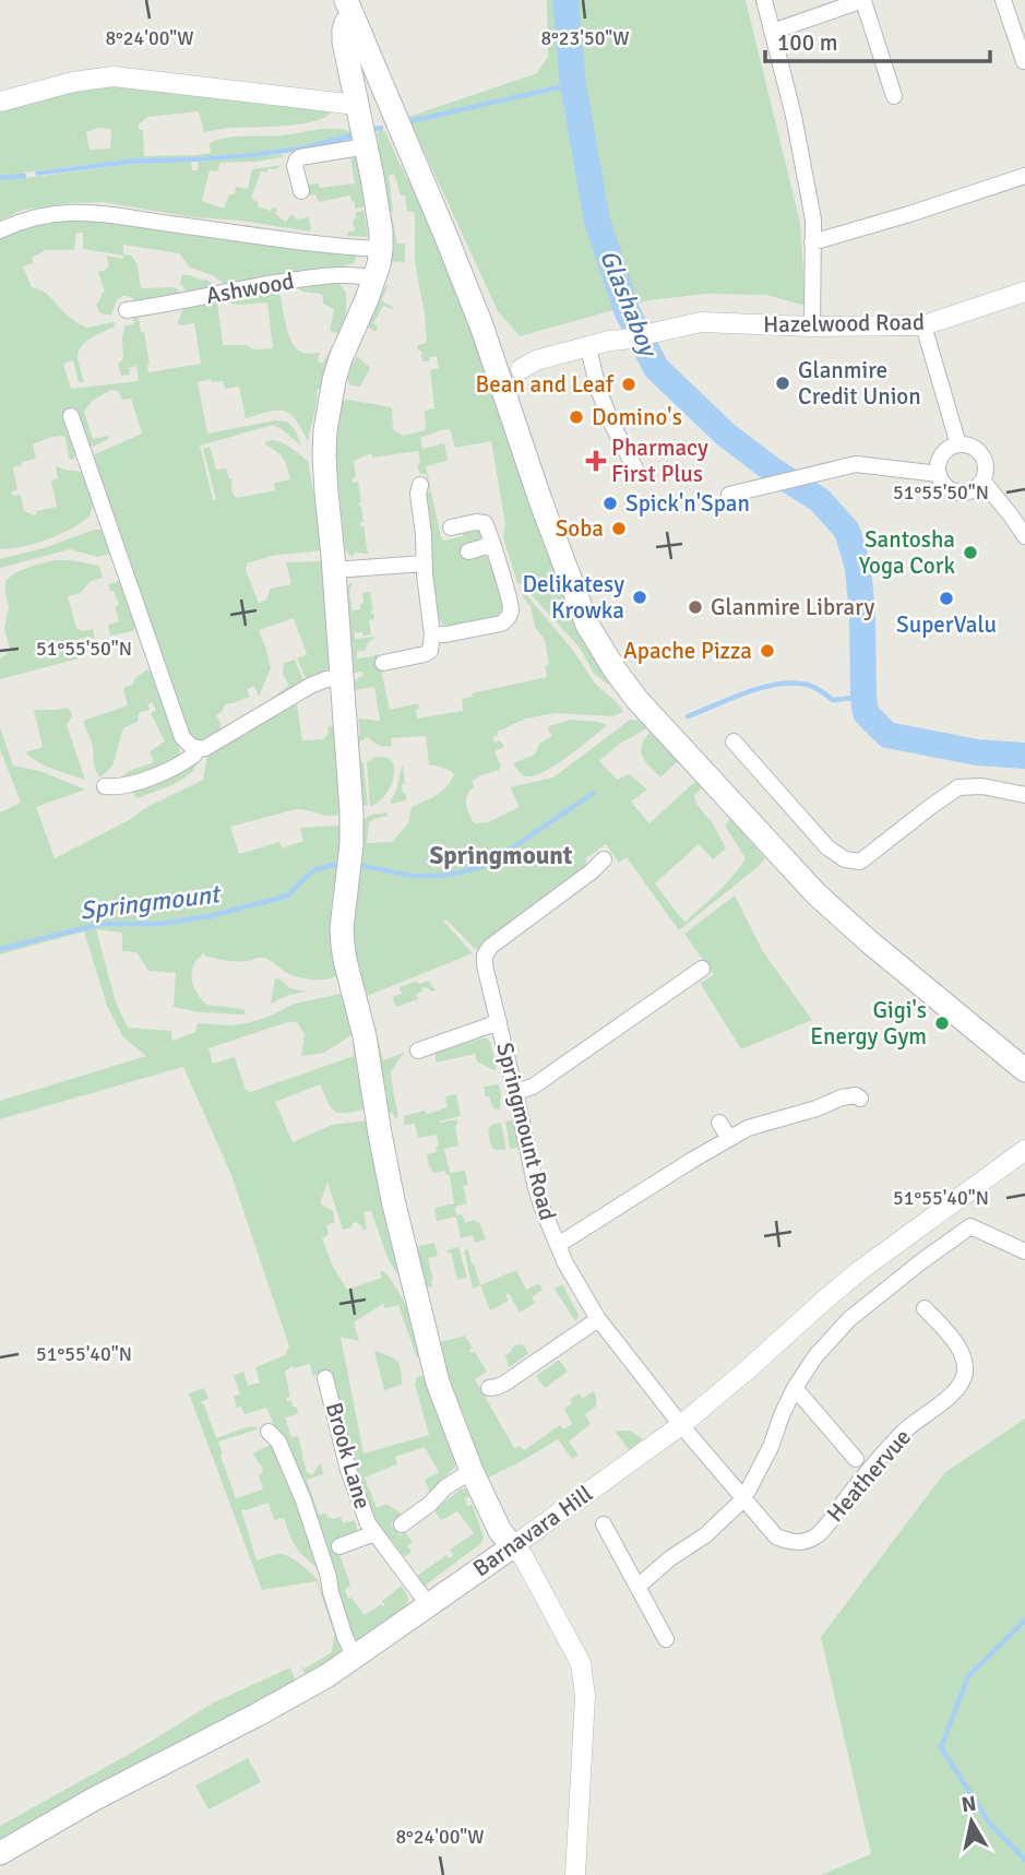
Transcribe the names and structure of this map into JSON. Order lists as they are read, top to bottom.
{
  "streets": {
    "main road": ["Barnavara Hill"],
    "street": [
      "Ashwood",
      "Hazelwood Road",
      "Springmount Road",
      "Brook Lane",
      "Heathervue"
    ]
  },
  "crossings": [
    ["Springmount Road", "Heathervue"],
    ["Springmount Road", "Barnavara Hill"],
    ["Brook Lane", "Barnavara Hill"],
    ["Heathervue", "Barnavara Hill"]
  ],
  "districts": ["Springmount"],
  "water": ["Glashaboy", "Springmount"],
  "places": {
    "other": [
      "Glanmire Credit Union",
      "Bean and Leaf",
      "Domino's",
      "Spick'n'Span",
      "Soba",
      "Santosha Yoga Cork",
      "Delikatesy Krowka",
      "SuperValu",
      "Glanmire Library",
      "Apache Pizza",
      "Gigi's Energy Gym"
    ],
    "health": ["Pharmacy First Plus"]
  },
  "scale_bar": "100 m",
  "north": "top",
  "coordinates": [
    "8°24'00\"W",
    "8°23'50\"W",
    "51°55'50\"N",
    "51°55'40\"N"
  ]
}
